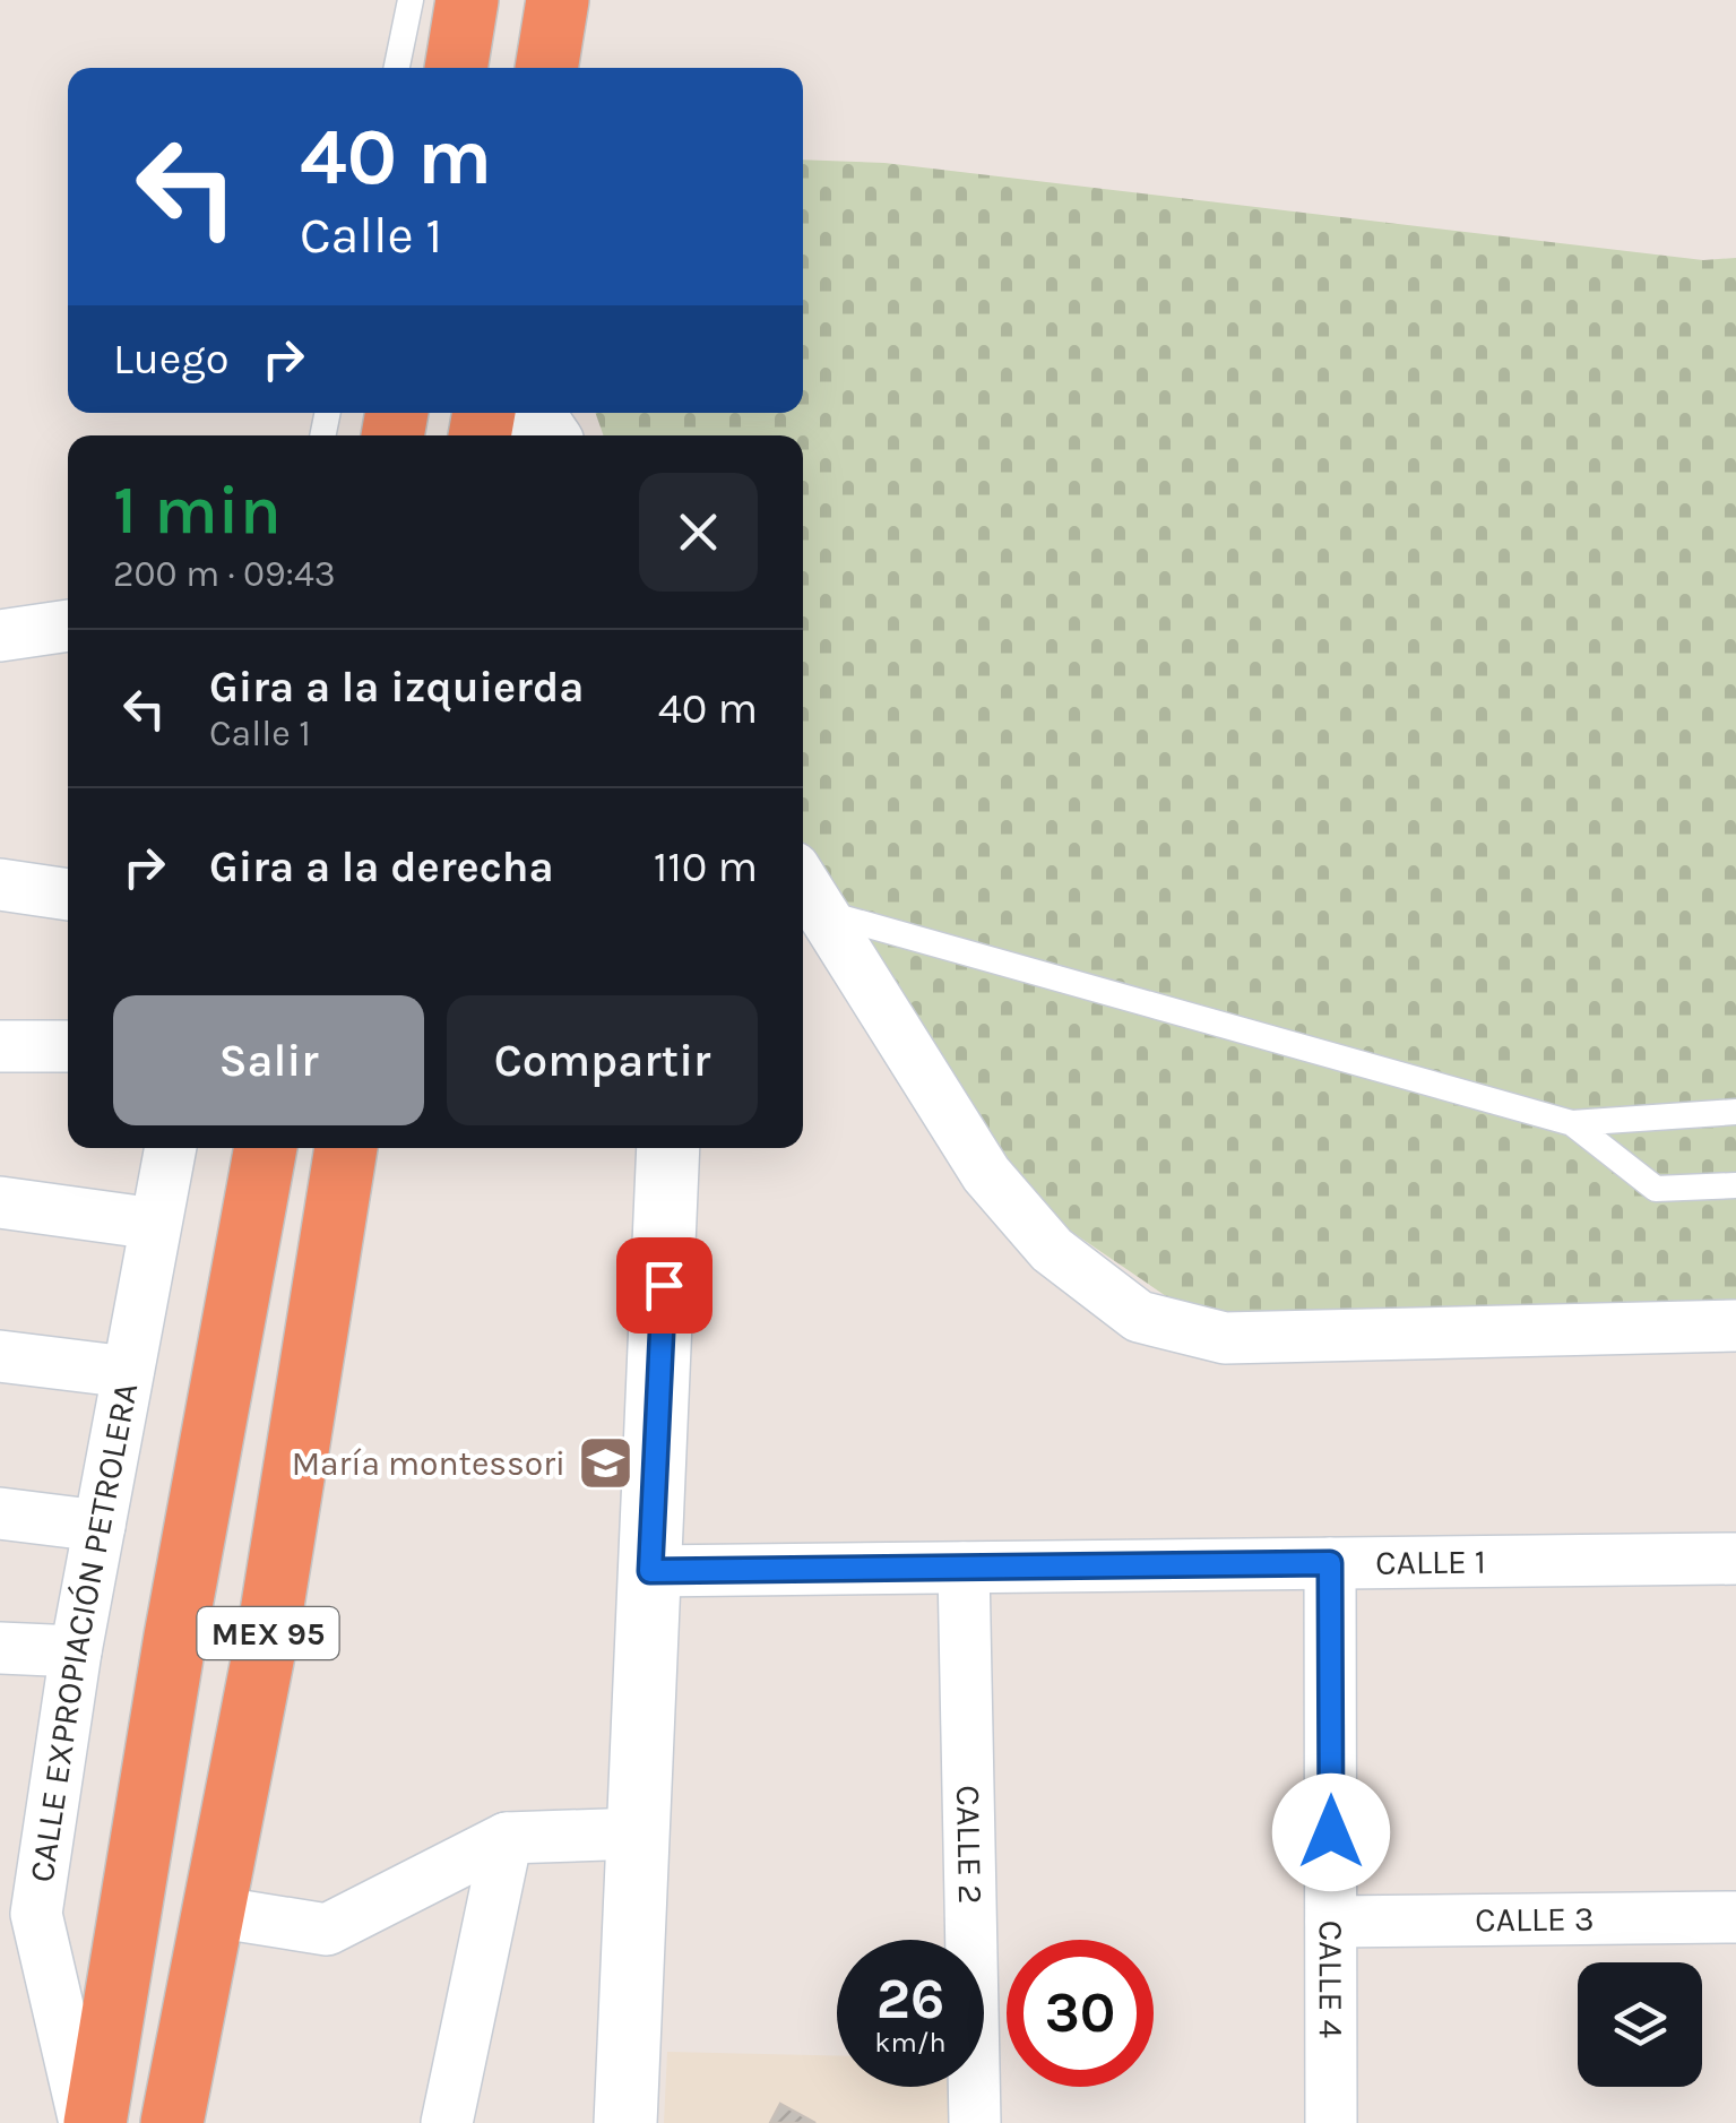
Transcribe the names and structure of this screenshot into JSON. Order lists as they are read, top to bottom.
{
  "streets": {
    "highway": ["MEX 95"],
    "street": [
      "CALLE 1",
      "CALLE EXPROPIACIÓN PETROLERA",
      "CALLE 2",
      "CALLE 3",
      "CALLE 4"
    ]
  },
  "crossings": [
    ["CALLE 1", "CALLE 2"],
    ["CALLE 1", "CALLE 4"],
    ["CALLE 3", "CALLE 4"]
  ],
  "places": {
    "school or university": ["María montessori"]
  },
  "page": {
    "turn": ["40 m", "Calle 1"],
    "then": "Luego",
    "heading": ["1 min", "200 m · 09:43"],
    "list": [
      {
        "name": "Gira a la izquierda",
        "note": "Calle 1",
        "value": "40 m"
      },
      {
        "name": "Gira a la derecha",
        "value": "110 m"
      }
    ],
    "buttons": ["Salir", "Compartir"],
    "speed": "26 km/h",
    "limit": "30"
  }
}
